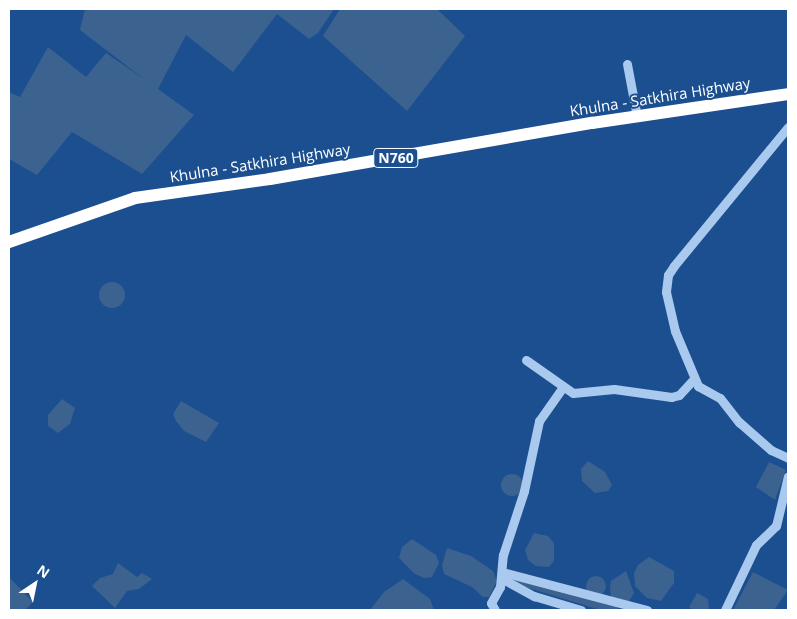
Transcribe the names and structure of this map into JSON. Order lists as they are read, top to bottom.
{
  "streets": {
    "highway": ["Khulna - Satkhira Highway", "N760"]
  },
  "north": "top right"
}
